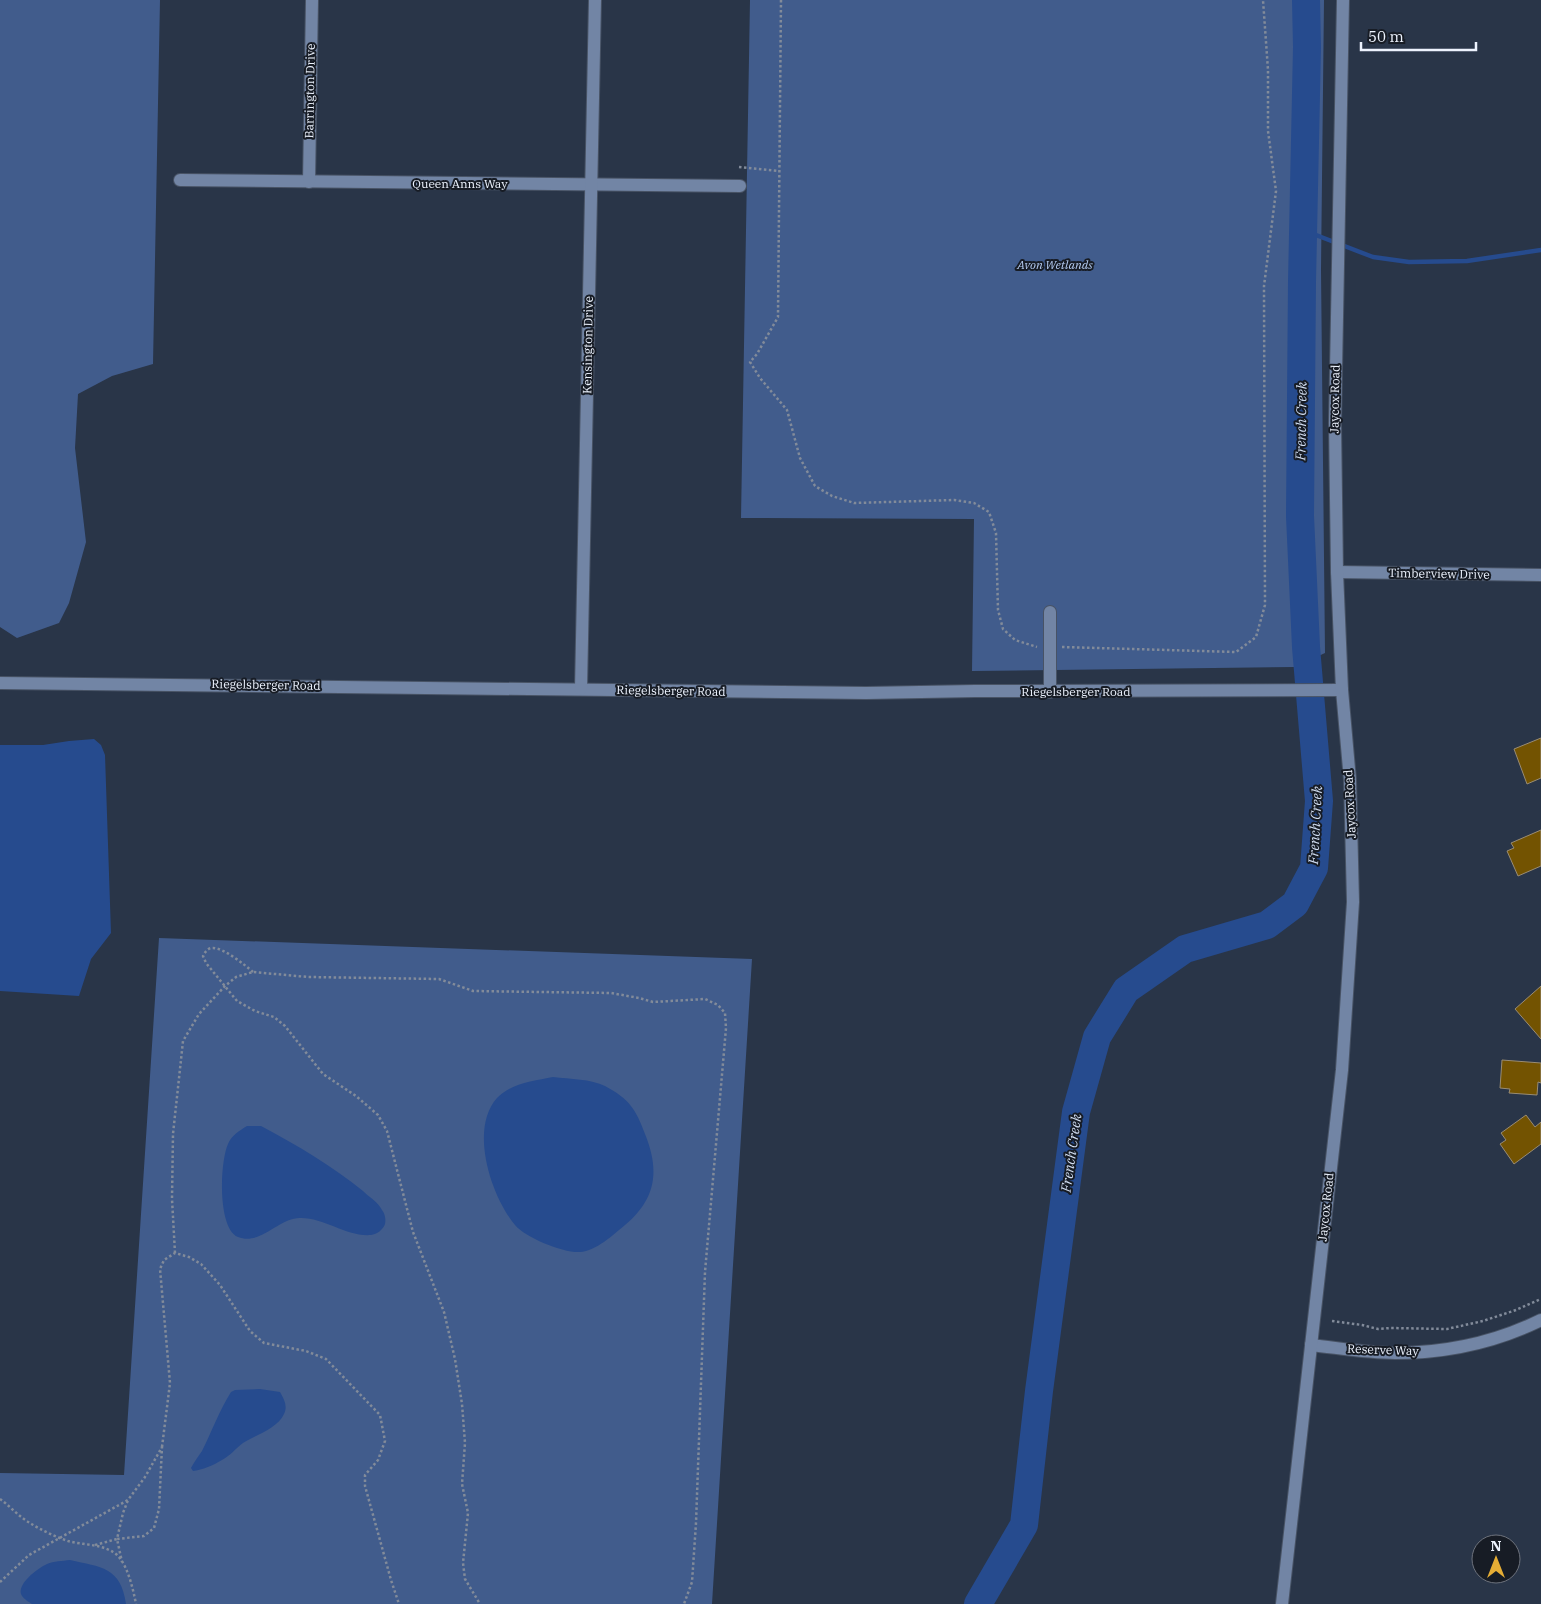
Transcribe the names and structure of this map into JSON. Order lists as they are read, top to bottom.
{
  "streets": {
    "street": [
      "Barrington Drive",
      "Queen Anns Way",
      "Kensington Drive",
      "Jaycox Road",
      "Timberview Drive",
      "Riegelsberger Road",
      "Reserve Way"
    ]
  },
  "crossings": [
    ["Barrington Drive", "Queen Anns Way"],
    ["Queen Anns Way", "Kensington Drive"],
    ["Kensington Drive", "Riegelsberger Road"],
    ["Jaycox Road", "Timberview Drive"],
    ["Jaycox Road", "Riegelsberger Road"],
    ["Jaycox Road", "Reserve Way"]
  ],
  "water": ["French Creek"],
  "parks": ["Avon Wetlands"],
  "scale_bar": "50 m",
  "north": "top"
}
